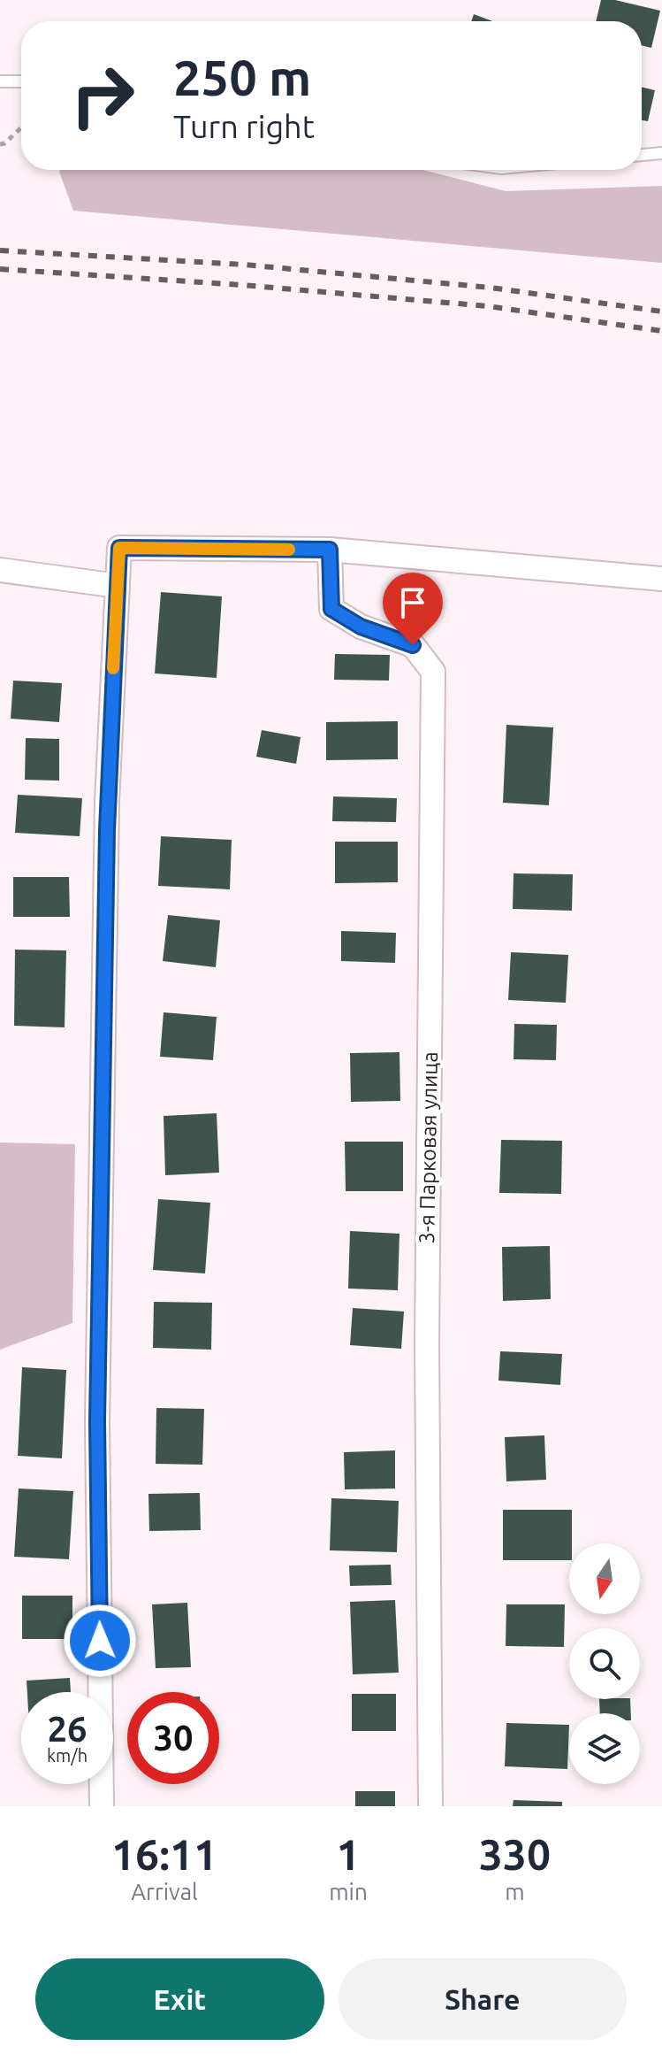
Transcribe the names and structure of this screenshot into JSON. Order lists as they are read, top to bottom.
{
  "streets": {
    "street": ["3-я Парковая улица"]
  },
  "north": "bottom",
  "page": {
    "turn": ["250 m", "Turn right"],
    "speed": "26 km/h",
    "limit": "30",
    "eta": [
      "16:11",
      "Arrival",
      "1",
      "min",
      "330",
      "m"
    ],
    "buttons": ["Exit", "Share"]
  }
}
